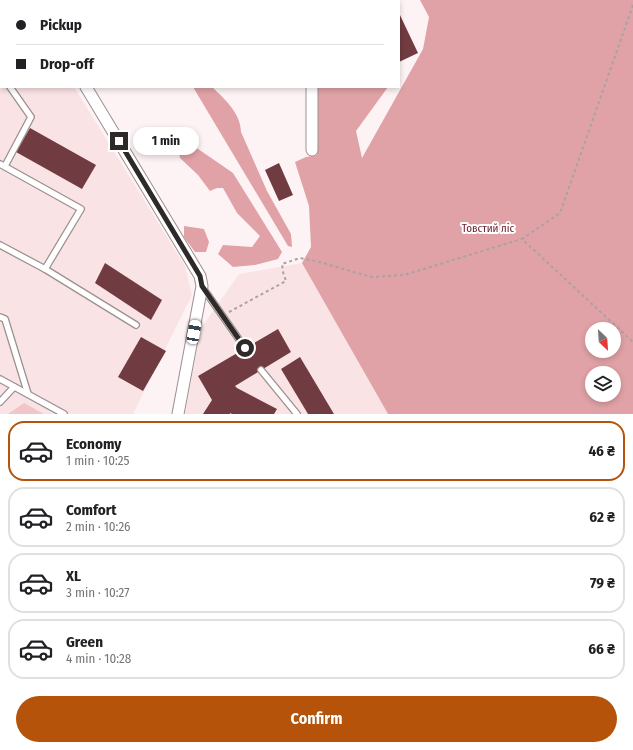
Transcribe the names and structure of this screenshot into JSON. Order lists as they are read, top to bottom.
{
  "parks": ["Товстий ліс"],
  "north": "bottom right",
  "page": {
    "banner": ["Pickup", "Drop-off"],
    "bubble": "1 min",
    "list": [
      {
        "name": "Economy",
        "note": "1 min · 10:25",
        "value": "46 ₴"
      },
      {
        "name": "Comfort",
        "note": "2 min · 10:26",
        "value": "62 ₴"
      },
      {
        "name": "XL",
        "note": "3 min · 10:27",
        "value": "79 ₴"
      },
      {
        "name": "Green",
        "note": "4 min · 10:28",
        "value": "66 ₴"
      }
    ],
    "buttons": "Confirm"
  }
}
